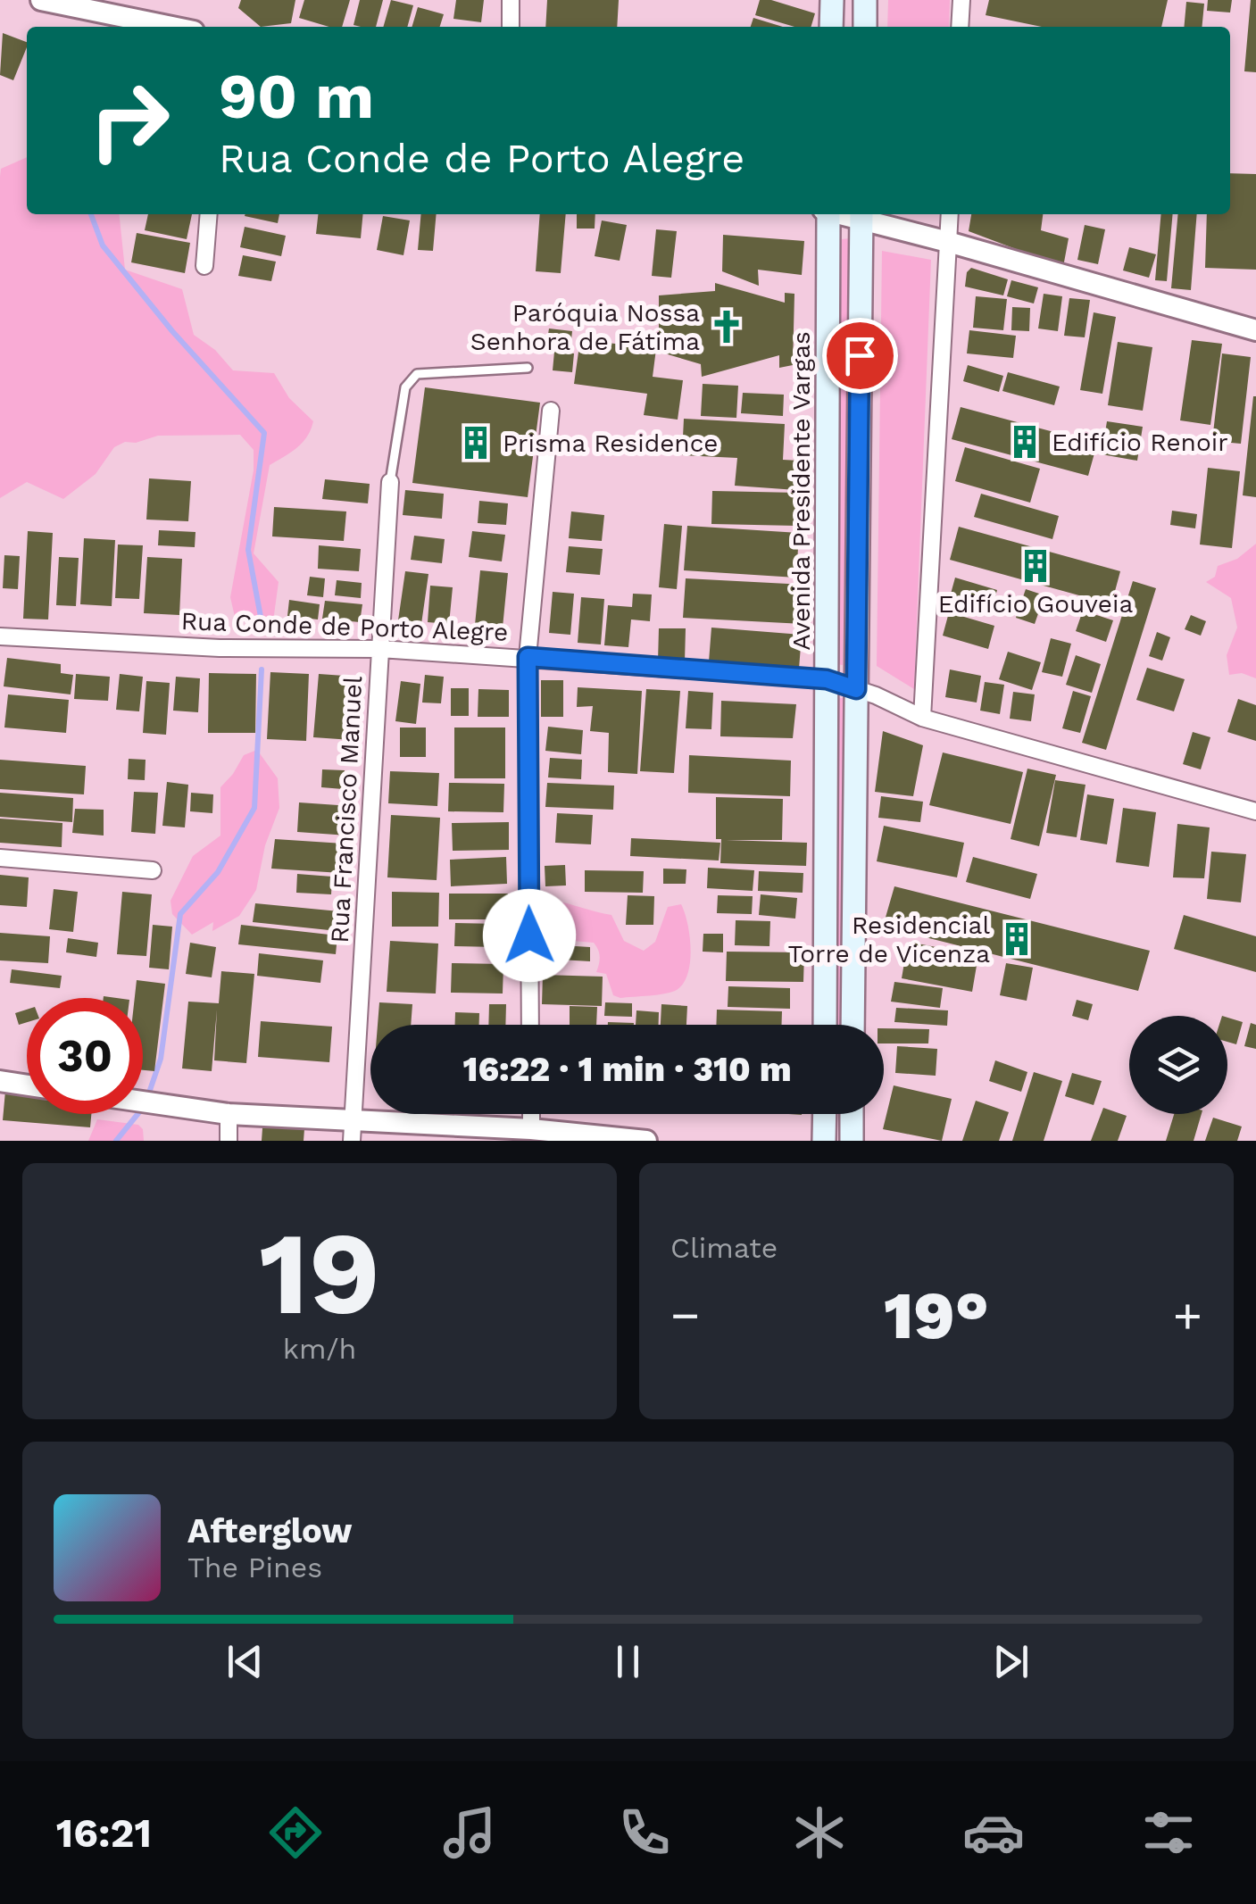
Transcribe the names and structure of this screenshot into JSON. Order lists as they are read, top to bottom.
{
  "streets": {
    "main road": ["Avenida Presidente Vargas"],
    "street": ["Rua Conde de Porto Alegre", "Rua Francisco Manuel"]
  },
  "crossings": [
    ["Avenida Presidente Vargas", "Rua Conde de Porto Alegre"],
    ["Rua Conde de Porto Alegre", "Rua Francisco Manuel"]
  ],
  "places": {
    "church": ["Paróquia Nossa Senhora de Fátima"],
    "building": [
      "Edifício Renoir",
      "Prisma Residence",
      "Edifício Gouveia",
      "Residencial Torre de Vicenza"
    ]
  },
  "page": {
    "turn": ["90 m", "Rua Conde de Porto Alegre"],
    "limit": "30",
    "trip": "16:22 · 1 min · 310 m",
    "tile": [
      ["19", "km/h"],
      "Climate"
    ],
    "heat": ["−", "19°", "+"],
    "song": ["Afterglow", "The Pines"],
    "tabs": "16:21"
  }
}
